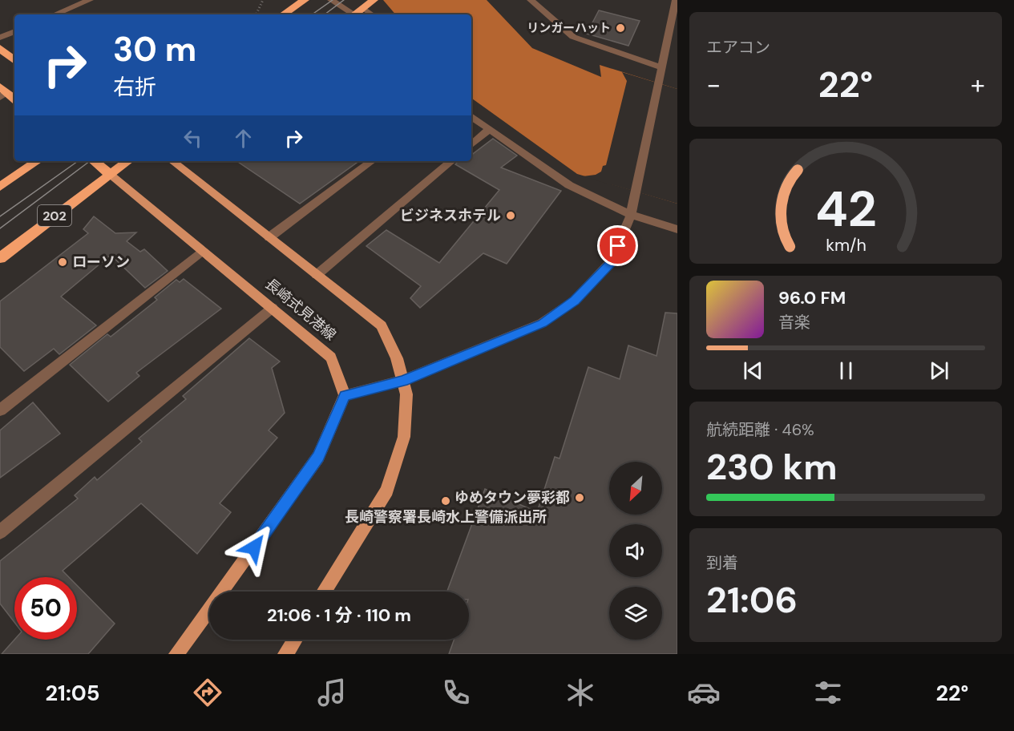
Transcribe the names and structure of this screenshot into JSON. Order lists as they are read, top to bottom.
{
  "streets": {
    "highway": ["202"],
    "main road": ["長崎式見港線"]
  },
  "crossings": [
    ["202", "長崎式見港線"]
  ],
  "places": [
    "リンガーハット",
    "ビジネスホテル",
    "ローソン",
    "ゆめタウン夢彩都",
    "長崎警察署長崎水上警備派出所"
  ],
  "north": "bottom left",
  "page": {
    "tile": [
      "エアコン",
      ["航続距離 · 46%", "230 km"],
      ["到着", "21:06"]
    ],
    "turn": ["30 m", "右折"],
    "heat": ["−", "22°", "+"],
    "song": ["96.0 FM", "音楽"],
    "limit": "50",
    "trip": "21:06 · 1 分 · 110 m",
    "tabs": ["21:05", "22°"],
    "gauge": ["42", "km/h"]
  }
}
